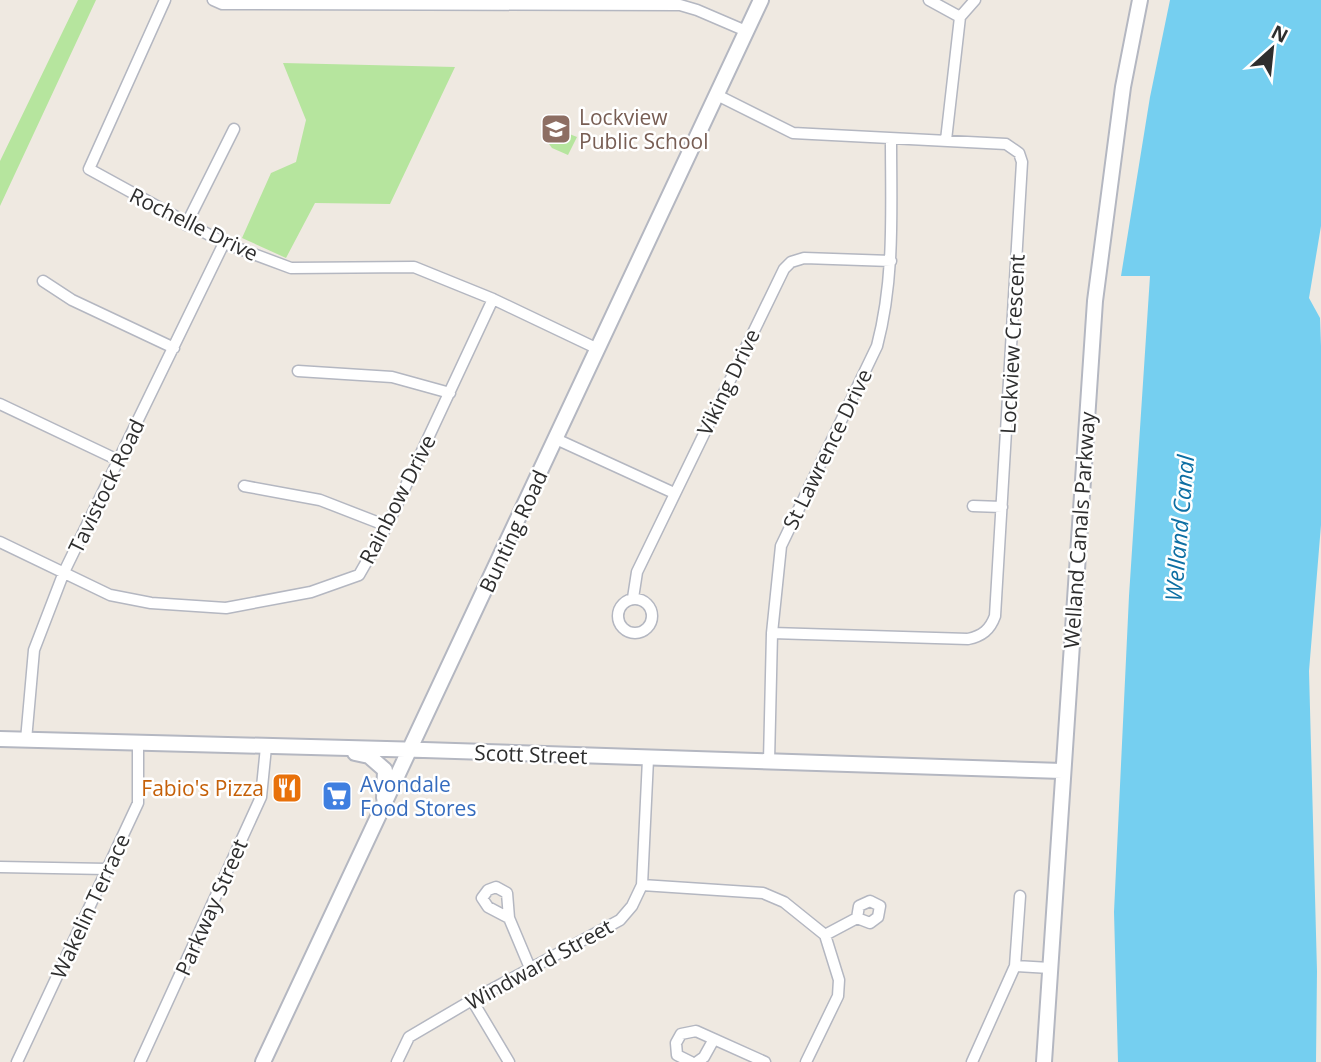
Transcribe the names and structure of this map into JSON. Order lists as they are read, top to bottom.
{
  "streets": {
    "main road": ["Welland Canals Parkway", "Bunting Road", "Scott Street"],
    "street": [
      "Rochelle Drive",
      "Lockview Crescent",
      "Viking Drive",
      "St Lawrence Drive",
      "Tavistock Road",
      "Rainbow Drive",
      "Wakelin Terrace",
      "Parkway Street",
      "Windward Street"
    ]
  },
  "crossings": [
    ["Rochelle Drive", "Tavistock Road"],
    ["Rochelle Drive", "Rainbow Drive"],
    ["Rochelle Drive", "Bunting Road"],
    ["Lockview Crescent", "St Lawrence Drive"],
    ["Lockview Crescent", "Bunting Road"],
    ["Viking Drive", "St Lawrence Drive"],
    ["St Lawrence Drive", "Scott Street"],
    ["Tavistock Road", "Rainbow Drive"],
    ["Tavistock Road", "Scott Street"],
    ["Welland Canals Parkway", "Scott Street"],
    ["Bunting Road", "Scott Street"],
    ["Scott Street", "Wakelin Terrace"],
    ["Scott Street", "Parkway Street"],
    ["Scott Street", "Windward Street"]
  ],
  "water": ["Welland Canal"],
  "places": {
    "school or university": ["Lockview Public School"],
    "restaurant": ["Fabio's Pizza"],
    "supermarket": ["Avondale Food Stores"]
  },
  "north": "top right"
}
